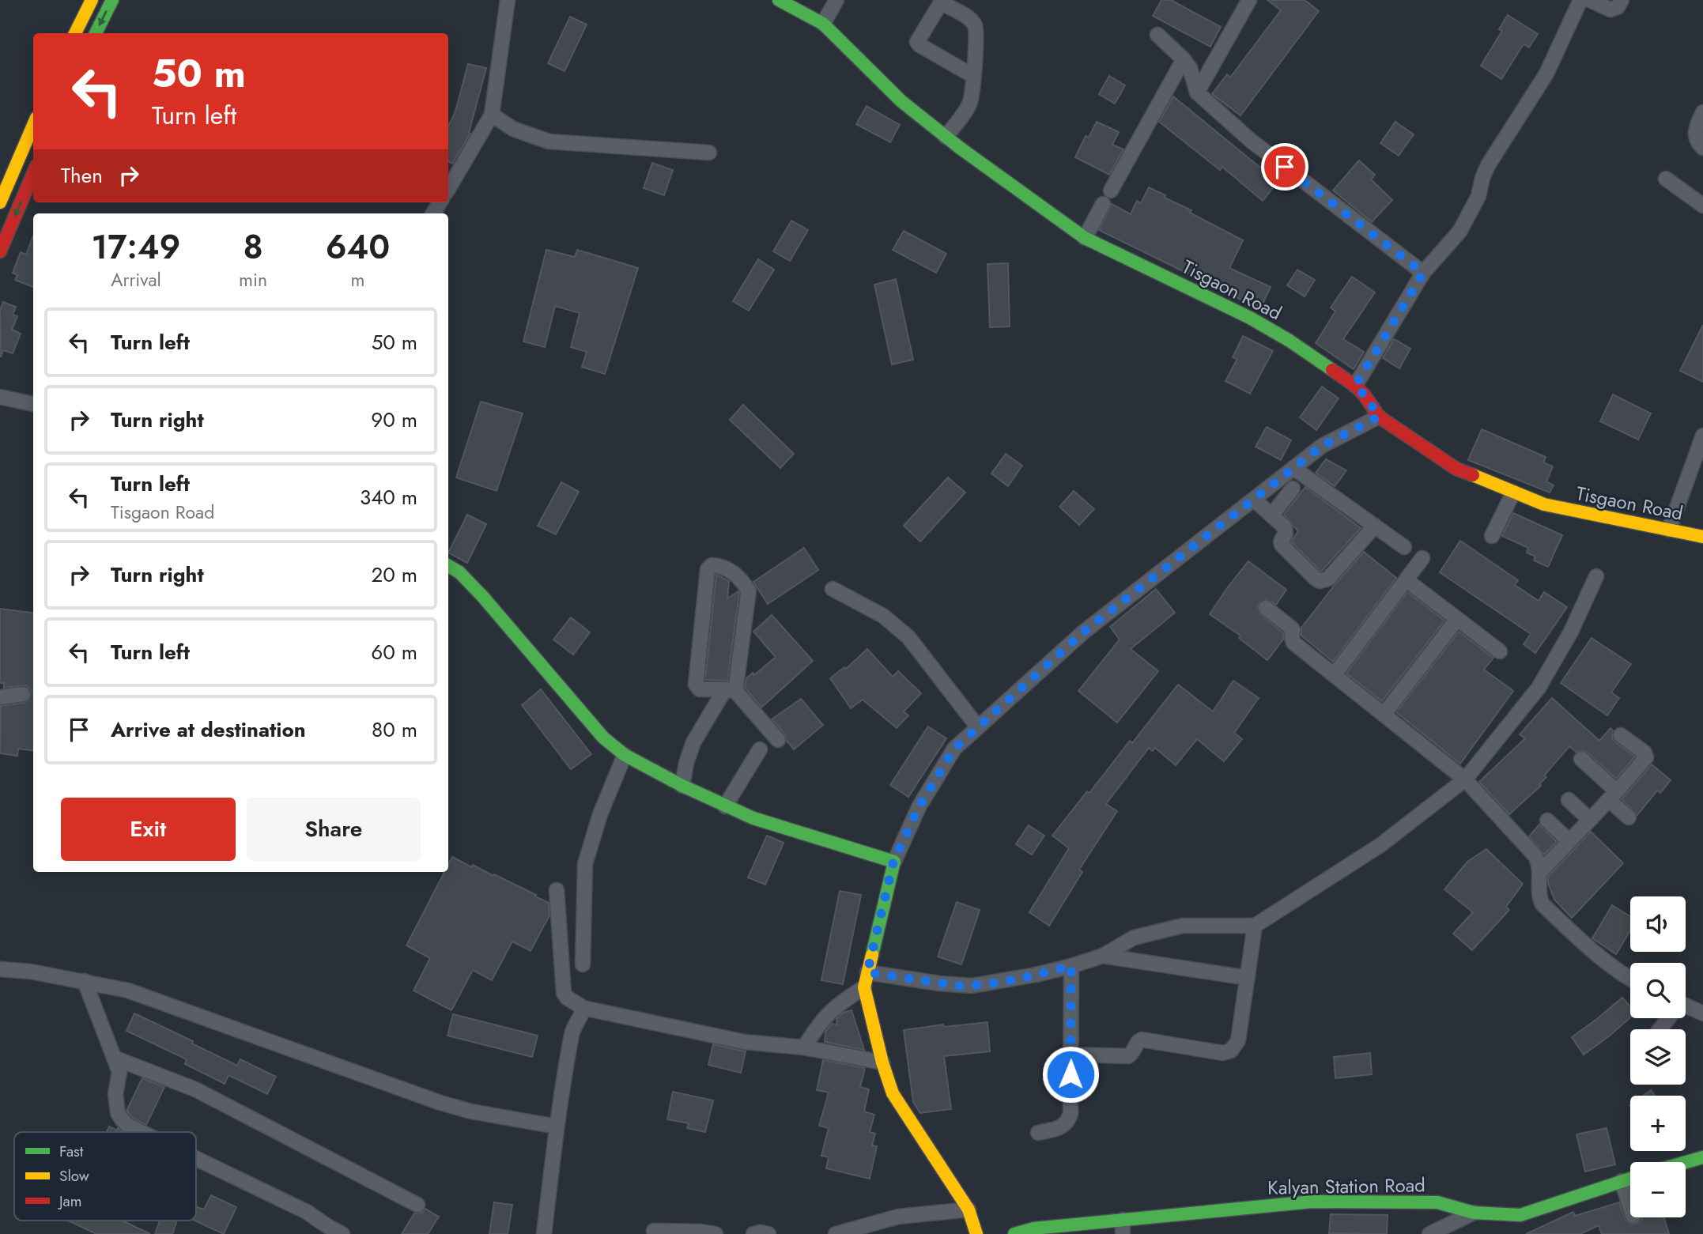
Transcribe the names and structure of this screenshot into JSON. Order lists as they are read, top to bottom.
{
  "streets": {
    "street": ["Tisgaon Road", "Kalyan Station Road"]
  },
  "legend": ["Fast", "Slow", "Jam"],
  "page": {
    "turn": ["50 m", "Turn left"],
    "then": "Then",
    "eta": [
      "17:49",
      "Arrival",
      "8",
      "min",
      "640",
      "m"
    ],
    "list": [
      {
        "name": "Turn left",
        "value": "50 m"
      },
      {
        "name": "Turn right",
        "value": "90 m"
      },
      {
        "name": "Turn left",
        "note": "Tisgaon Road",
        "value": "340 m"
      },
      {
        "name": "Turn right",
        "value": "20 m"
      },
      {
        "name": "Turn left",
        "value": "60 m"
      },
      {
        "name": "Arrive at destination",
        "value": "80 m"
      }
    ],
    "buttons": ["Exit", "Share"],
    "map_buttons": ["+", "−"]
  }
}
